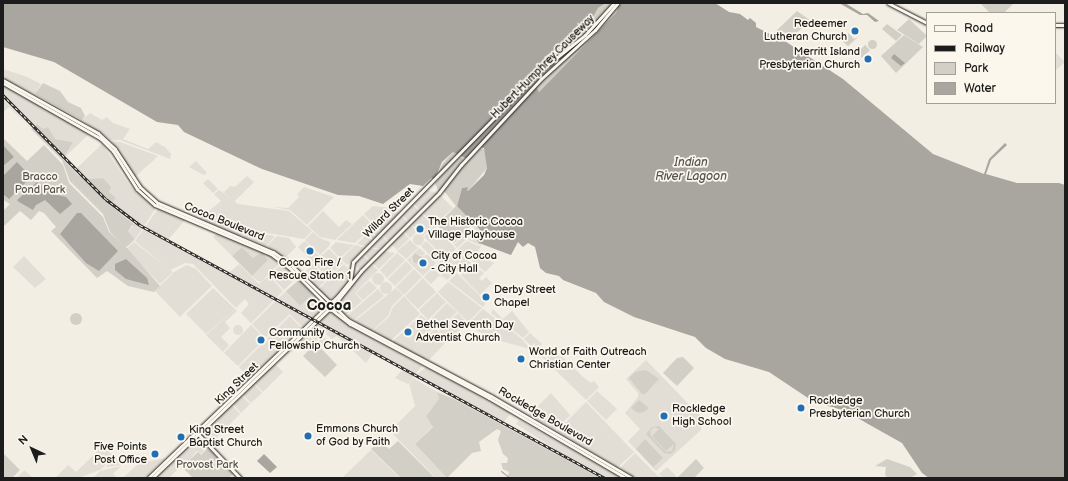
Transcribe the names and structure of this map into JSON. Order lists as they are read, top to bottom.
{
  "streets": {
    "main road": [
      "Hubert Humphrey Causeway",
      "Willard Street",
      "Cocoa Boulevard",
      "King Street",
      "Rockledge Boulevard"
    ]
  },
  "crossings": [
    ["Hubert Humphrey Causeway", "Willard Street"],
    ["Hubert Humphrey Causeway", "King Street"],
    ["Willard Street", "King Street"],
    ["Cocoa Boulevard", "King Street"],
    ["Cocoa Boulevard", "Rockledge Boulevard"]
  ],
  "districts": ["Cocoa"],
  "water": ["Indian River Lagoon"],
  "parks": ["Bracco Pond Park", "Provost Park"],
  "places": [
    "Redeemer Lutheran Church",
    "Merritt Island Presbyterian Church",
    "The Historic Cocoa Village Playhouse",
    "Cocoa Fire / Rescue Station 1",
    "City of Cocoa - City Hall",
    "Derby Street Chapel",
    "Bethel Seventh Day Adventist Church",
    "Community Fellowship Church",
    "World of Faith Outreach Christian Center",
    "Rockledge Presbyterian Church",
    "Rockledge High School",
    "Emmons Church of God by Faith",
    "King Street Baptist Church",
    "Five Points Post Office"
  ],
  "legend": [
    "Road",
    "Railway",
    "Park",
    "Water"
  ],
  "north": "top left"
}
